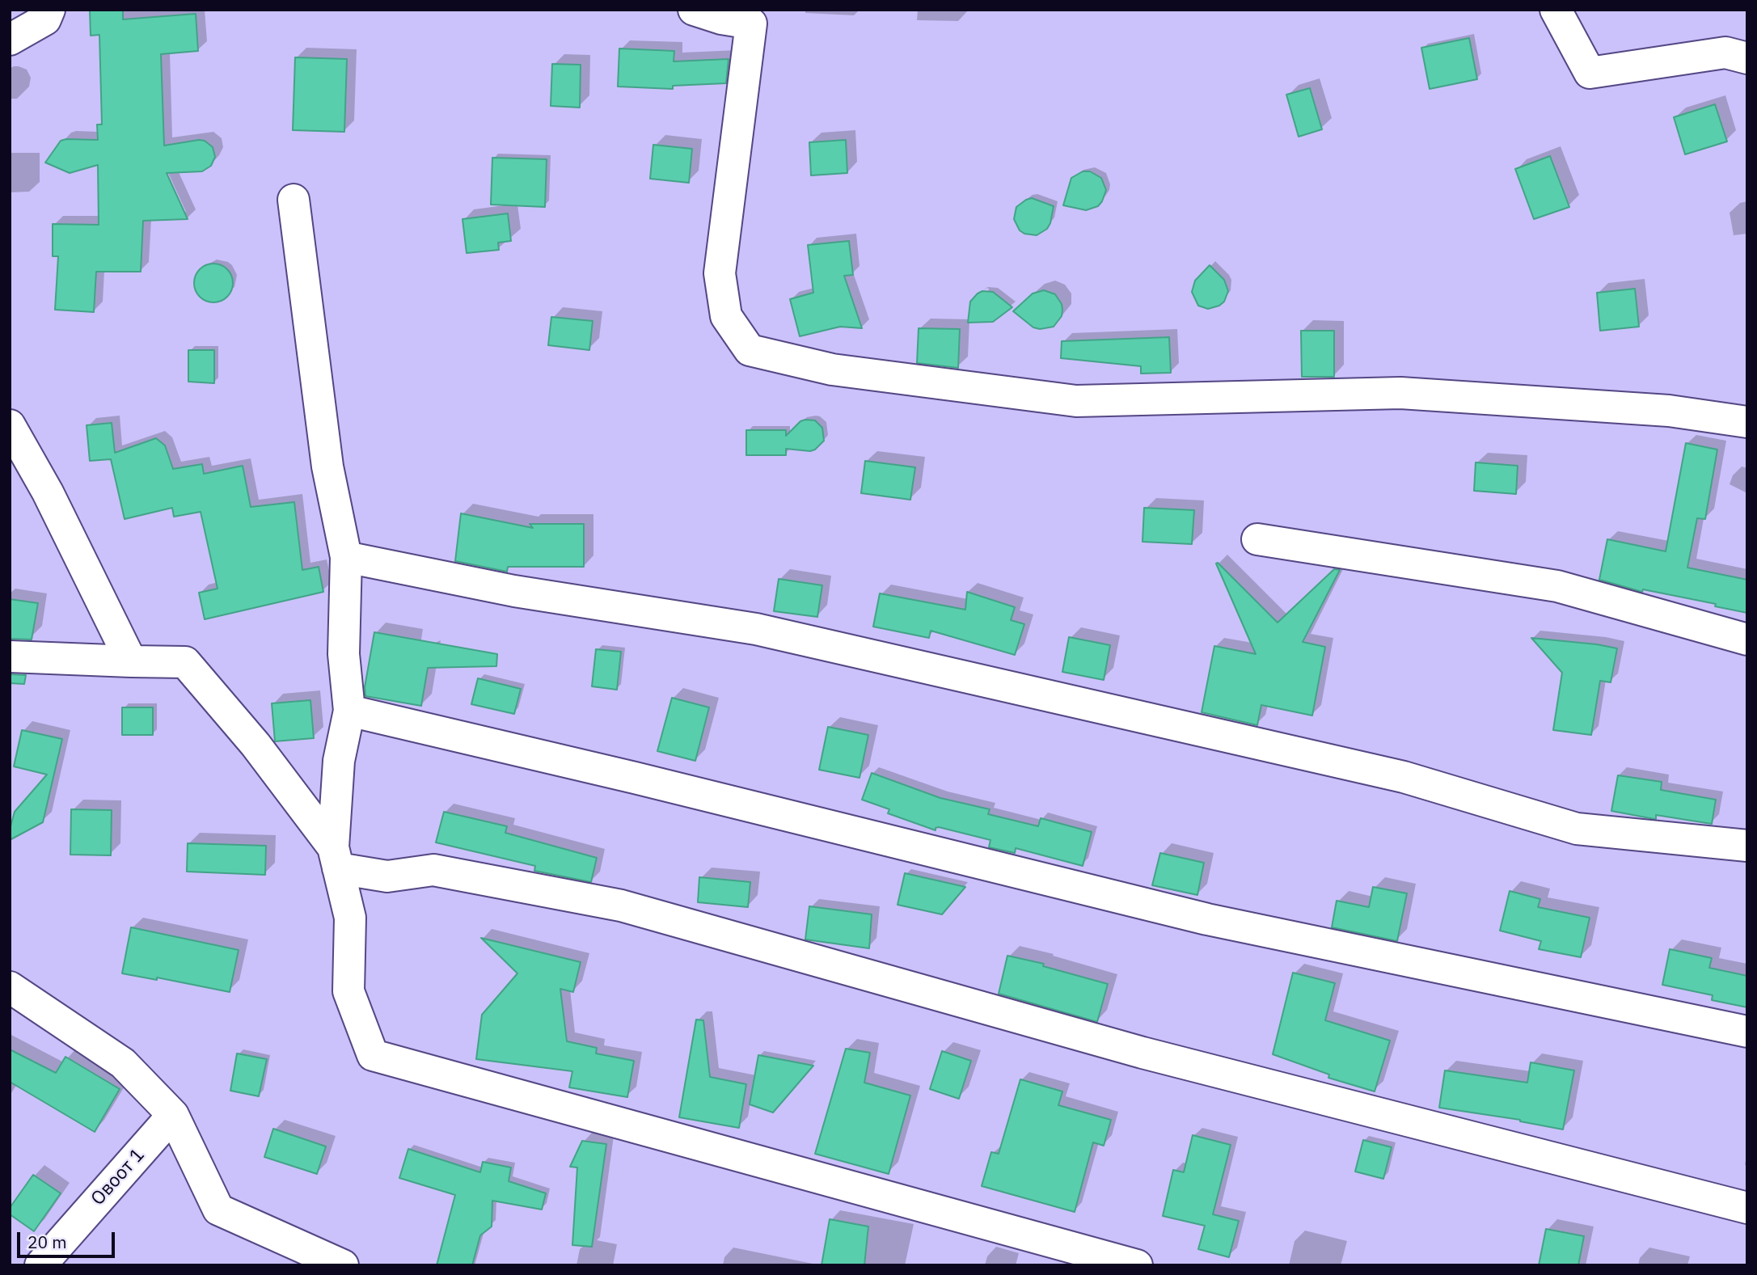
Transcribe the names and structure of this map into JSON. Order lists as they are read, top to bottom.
{
  "streets": {
    "street": ["Овоот 1"]
  },
  "scale_bar": "20 m"
}
